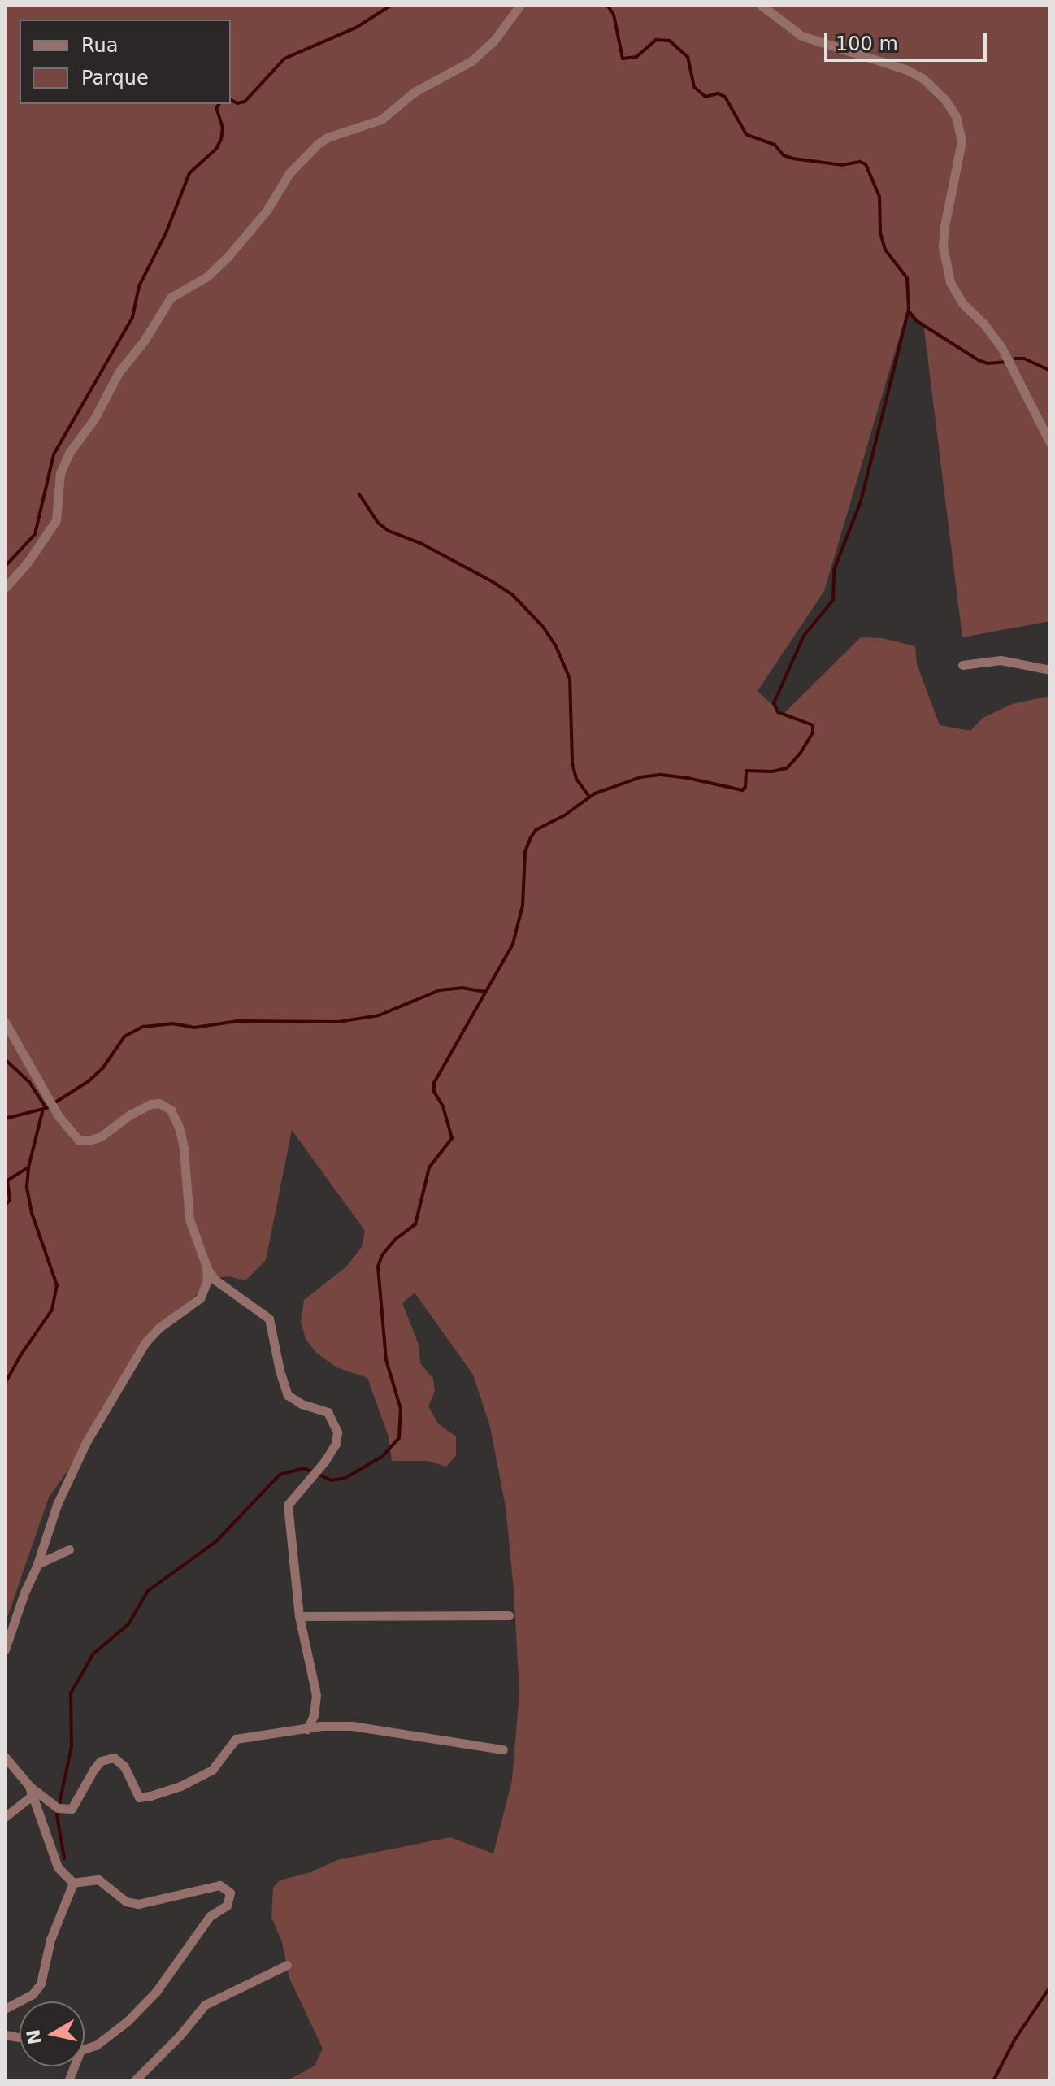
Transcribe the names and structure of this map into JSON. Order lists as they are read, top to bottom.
{
  "legend": ["Rua", "Parque"],
  "scale_bar": "100 m",
  "north": "left"
}
